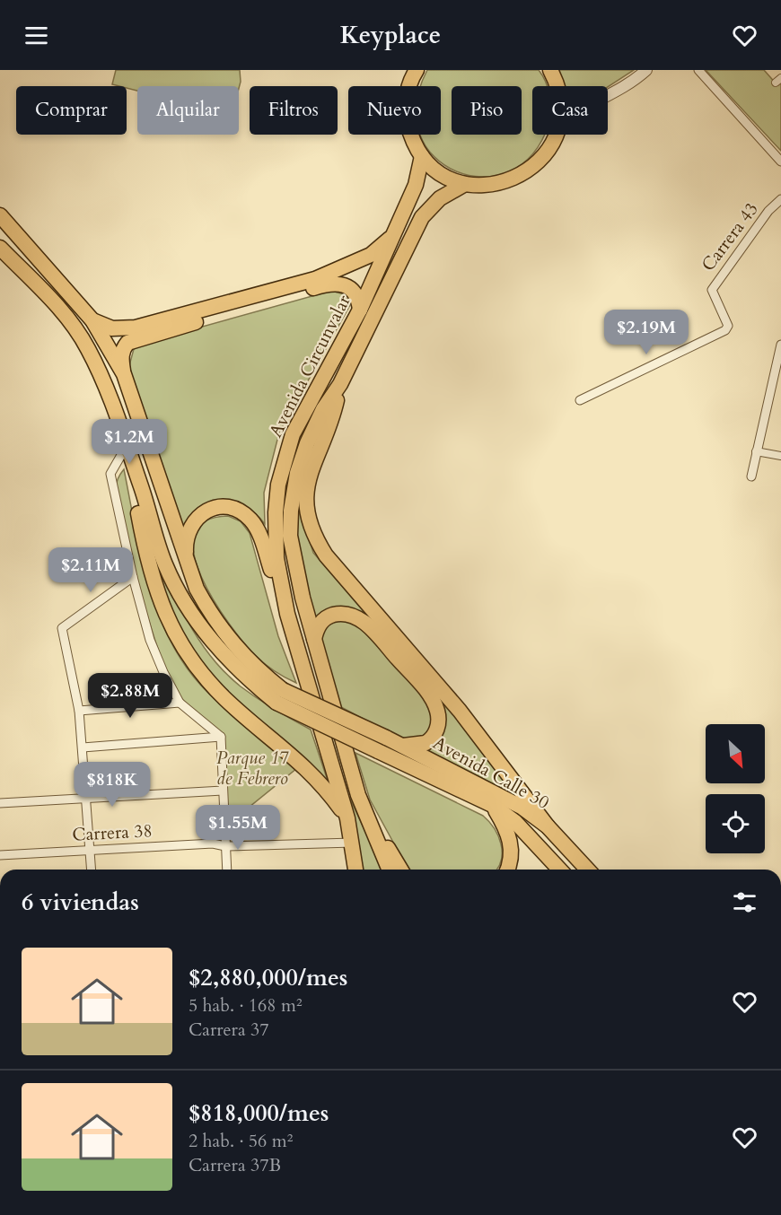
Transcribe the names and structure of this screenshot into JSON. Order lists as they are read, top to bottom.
{
  "streets": {
    "highway": ["Avenida Circunvalar", "Avenida Calle 30"],
    "street": ["Carrera 43", "Carrera 38"]
  },
  "crossings": [
    ["Avenida Circunvalar", "Carrera 38"]
  ],
  "parks": ["Parque 17 de Febrero"],
  "north": "bottom right",
  "page": {
    "header": "Keyplace",
    "chip": [
      "Comprar",
      "Alquilar",
      "Filtros",
      "Nuevo",
      "Piso",
      "Casa"
    ],
    "price": [
      "$2.19M",
      "$1.2M",
      "$2.11M",
      "$2.88M",
      "$818K",
      "$1.55M"
    ],
    "heading": "6 viviendas",
    "list": [
      {
        "name": "$2,880,000/mes",
        "note": "5 hab. · 168 m² · Carrera 37"
      },
      {
        "name": "$818,000/mes",
        "note": "2 hab. · 56 m² · Carrera 37B"
      }
    ]
  }
}
